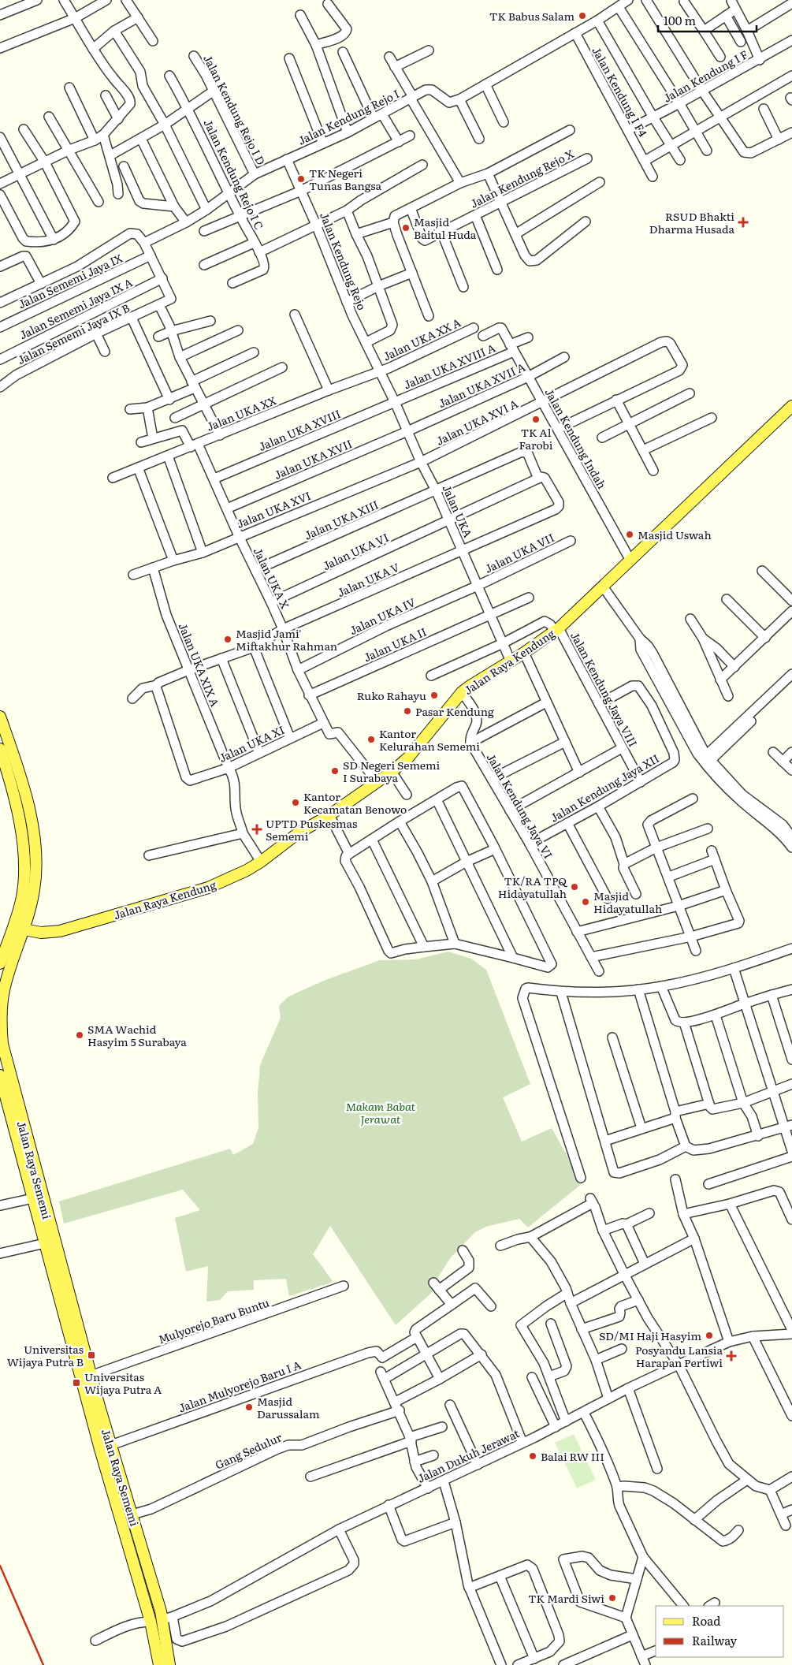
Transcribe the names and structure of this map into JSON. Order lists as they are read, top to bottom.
{
  "streets": {
    "main road": ["Jalan Raya Kendung", "Jalan Raya Sememi"],
    "street": [
      "Jalan Kendung I F",
      "Jalan Kendung I F4",
      "Jalan Kendung Rejo I D",
      "Jalan Kendung Rejo I",
      "Jalan Kendung Rejo I C",
      "Jalan Kendung Rejo X",
      "Jalan Kendung Rejo",
      "Jalan Sememi Jaya IX",
      "Jalan Sememi Jaya IX A",
      "Jalan Sememi Jaya IX B",
      "Jalan UKA XX A",
      "Jalan UKA XVIII A",
      "Jalan UKA XVII A",
      "Jalan UKA XX",
      "Jalan UKA XVI A",
      "Jalan UKA XVIII",
      "Jalan Kendung Indah",
      "Jalan UKA XVII",
      "Jalan UKA XVI",
      "Jalan UKA",
      "Jalan UKA XIII",
      "Jalan UKA VI",
      "Jalan UKA VII",
      "Jalan UKA X",
      "Jalan UKA V",
      "Jalan UKA IV",
      "Jalan UKA II",
      "Jalan UKA XIX A",
      "Jalan Kendung Jaya VIII",
      "Jalan UKA XI",
      "Jalan Kendung Jaya XII",
      "Jalan Kendung Jaya VI",
      "Mulyorejo Baru Buntu",
      "Jalan Mulyorejo Baru I A",
      "Gang Sedulur",
      "Jalan Dukuh Jerawat"
    ]
  },
  "crossings": [
    ["Jalan Kendung I F", "Jalan Kendung I F4"],
    ["Jalan Kendung Rejo I D", "Jalan Kendung Rejo I"],
    ["Jalan Kendung Rejo I", "Jalan Kendung Rejo I C"],
    ["Jalan Kendung Rejo I", "Jalan Kendung Rejo"],
    ["Jalan Kendung Rejo", "Jalan UKA XX A"],
    ["Jalan Kendung Rejo", "Jalan UKA XX"],
    ["Jalan Kendung Rejo", "Jalan UKA"],
    ["Jalan UKA XX A", "Jalan UKA XX"],
    ["Jalan UKA XX A", "Jalan UKA"],
    ["Jalan UKA XVIII A", "Jalan UKA XVIII"],
    ["Jalan UKA XVIII A", "Jalan Kendung Indah"],
    ["Jalan UKA XVIII A", "Jalan UKA"],
    ["Jalan UKA XVII A", "Jalan Kendung Indah"],
    ["Jalan UKA XVII A", "Jalan UKA XVII"],
    ["Jalan UKA XVII A", "Jalan UKA"],
    ["Jalan UKA XX", "Jalan UKA"],
    ["Jalan UKA XX", "Jalan UKA X"],
    ["Jalan UKA XVI A", "Jalan Kendung Indah"],
    ["Jalan UKA XVI A", "Jalan UKA XVI"],
    ["Jalan UKA XVI A", "Jalan UKA"],
    ["Jalan UKA XVIII", "Jalan UKA"],
    ["Jalan UKA XVIII", "Jalan UKA X"],
    ["Jalan Kendung Indah", "Jalan Raya Kendung"],
    ["Jalan UKA XVII", "Jalan UKA"],
    ["Jalan UKA XVII", "Jalan UKA X"],
    ["Jalan UKA XVI", "Jalan UKA"],
    ["Jalan UKA XVI", "Jalan UKA X"],
    ["Jalan UKA XVI", "Jalan UKA XIX A"],
    ["Jalan UKA", "Jalan UKA XIII"],
    ["Jalan UKA", "Jalan UKA VI"],
    ["Jalan UKA", "Jalan UKA VII"],
    ["Jalan UKA", "Jalan UKA V"],
    ["Jalan UKA", "Jalan UKA IV"],
    ["Jalan UKA", "Jalan UKA II"],
    ["Jalan UKA", "Jalan Raya Kendung"],
    ["Jalan UKA XIII", "Jalan UKA VI"],
    ["Jalan UKA XIII", "Jalan UKA X"],
    ["Jalan UKA XIII", "Jalan UKA V"],
    ["Jalan UKA VI", "Jalan UKA X"],
    ["Jalan UKA VI", "Jalan UKA V"],
    ["Jalan UKA VII", "Jalan UKA IV"],
    ["Jalan UKA X", "Jalan UKA V"],
    ["Jalan UKA X", "Jalan UKA IV"],
    ["Jalan UKA X", "Jalan UKA II"],
    ["Jalan UKA X", "Jalan UKA XI"],
    ["Jalan UKA V", "Jalan UKA XIX A"],
    ["Jalan UKA V", "Jalan UKA XI"],
    ["Jalan Raya Kendung", "Jalan UKA XIX A"],
    ["Jalan Raya Kendung", "Jalan Kendung Jaya VIII"],
    ["Jalan Raya Kendung", "Jalan Raya Sememi"],
    ["Jalan UKA XIX A", "Jalan UKA XI"],
    ["Jalan Kendung Jaya VIII", "Jalan Kendung Jaya XII"],
    ["Jalan Kendung Jaya XII", "Jalan Kendung Jaya VI"],
    ["Jalan Raya Sememi", "Mulyorejo Baru Buntu"],
    ["Jalan Raya Sememi", "Jalan Mulyorejo Baru I A"],
    ["Jalan Raya Sememi", "Gang Sedulur"],
    ["Jalan Raya Sememi", "Jalan Dukuh Jerawat"]
  ],
  "parks": ["Makam Babat Jerawat"],
  "places": {
    "other": [
      "TK Babus Salam",
      "TK Negeri Tunas Bangsa",
      "Masjid Baitul Huda",
      "TK Al Farobi",
      "Masjid Uswah",
      "Masjid Jami' Miftakhur Rahman",
      "Ruko Rahayu",
      "Pasar Kendung",
      "Kantor Kelurahan Sememi",
      "SD Negeri Sememi I Surabaya",
      "Kantor Kecamatan Benowo",
      "TK/RA TPQ Hidayatullah",
      "Masjid Hidayatullah",
      "SMA Wachid Hasyim 5 Surabaya",
      "SD/MI Haji Hasyim",
      "Masjid Darussalam",
      "Balai RW III",
      "TK Mardi Siwi"
    ],
    "health": ["RSUD Bhakti Dharma Husada", "UPTD Puskesmas Sememi", "Posyandu Lansia Harapan Pertiwi"],
    "transit": ["Universitas Wijaya Putra B", "Universitas Wijaya Putra A"]
  },
  "legend": ["Road", "Railway"],
  "scale_bar": "100 m"
}
